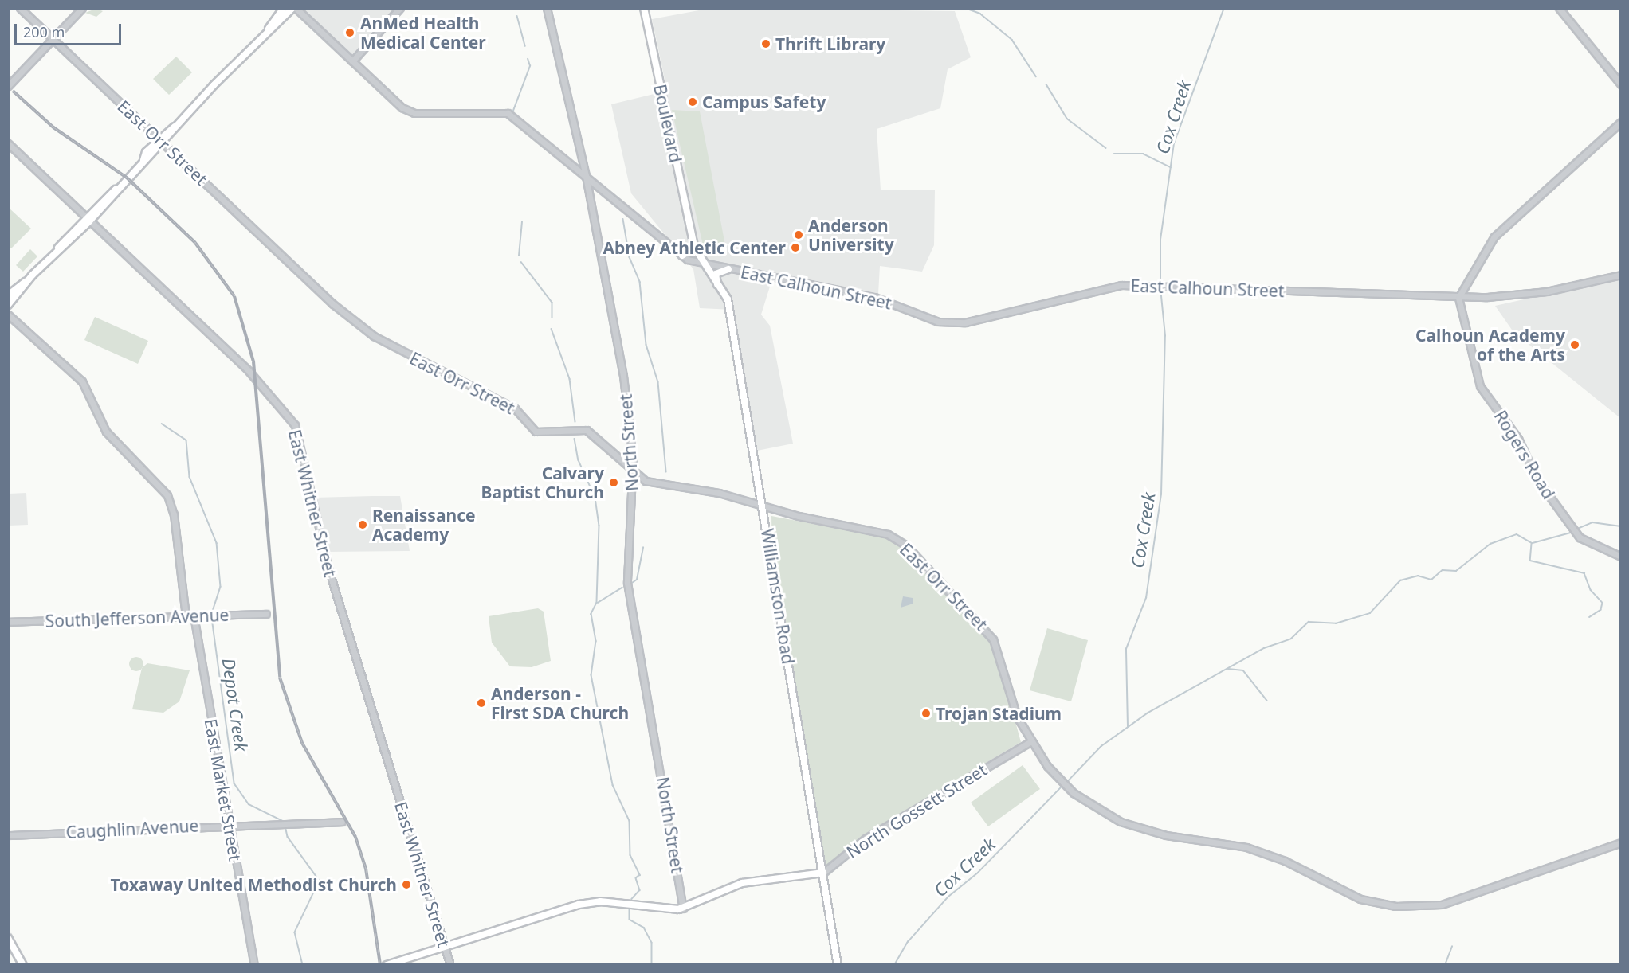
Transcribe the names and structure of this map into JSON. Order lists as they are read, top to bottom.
{
  "streets": {
    "main road": ["Boulevard", "Williamston Road"],
    "street": [
      "East Orr Street",
      "East Calhoun Street",
      "North Street",
      "Rogers Road",
      "East Whitner Street",
      "South Jefferson Avenue",
      "East Market Street",
      "North Gossett Street",
      "Caughlin Avenue"
    ]
  },
  "crossings": [
    ["Boulevard", "Williamston Road"],
    ["East Orr Street", "North Street"],
    ["East Orr Street", "Williamston Road"],
    ["East Orr Street", "North Gossett Street"],
    ["East Calhoun Street", "North Street"],
    ["East Calhoun Street", "Rogers Road"],
    ["East Calhoun Street", "Williamston Road"],
    ["Williamston Road", "North Gossett Street"],
    ["South Jefferson Avenue", "East Market Street"],
    ["East Market Street", "Caughlin Avenue"]
  ],
  "water": ["Cox Creek", "Depot Creek"],
  "places": [
    "AnMed Health Medical Center",
    "Thrift Library",
    "Campus Safety",
    "Anderson University",
    "Abney Athletic Center",
    "Calhoun Academy of the Arts",
    "Calvary Baptist Church",
    "Renaissance Academy",
    "Anderson - First SDA Church",
    "Trojan Stadium",
    "Toxaway United Methodist Church"
  ],
  "scale_bar": "200 m"
}
